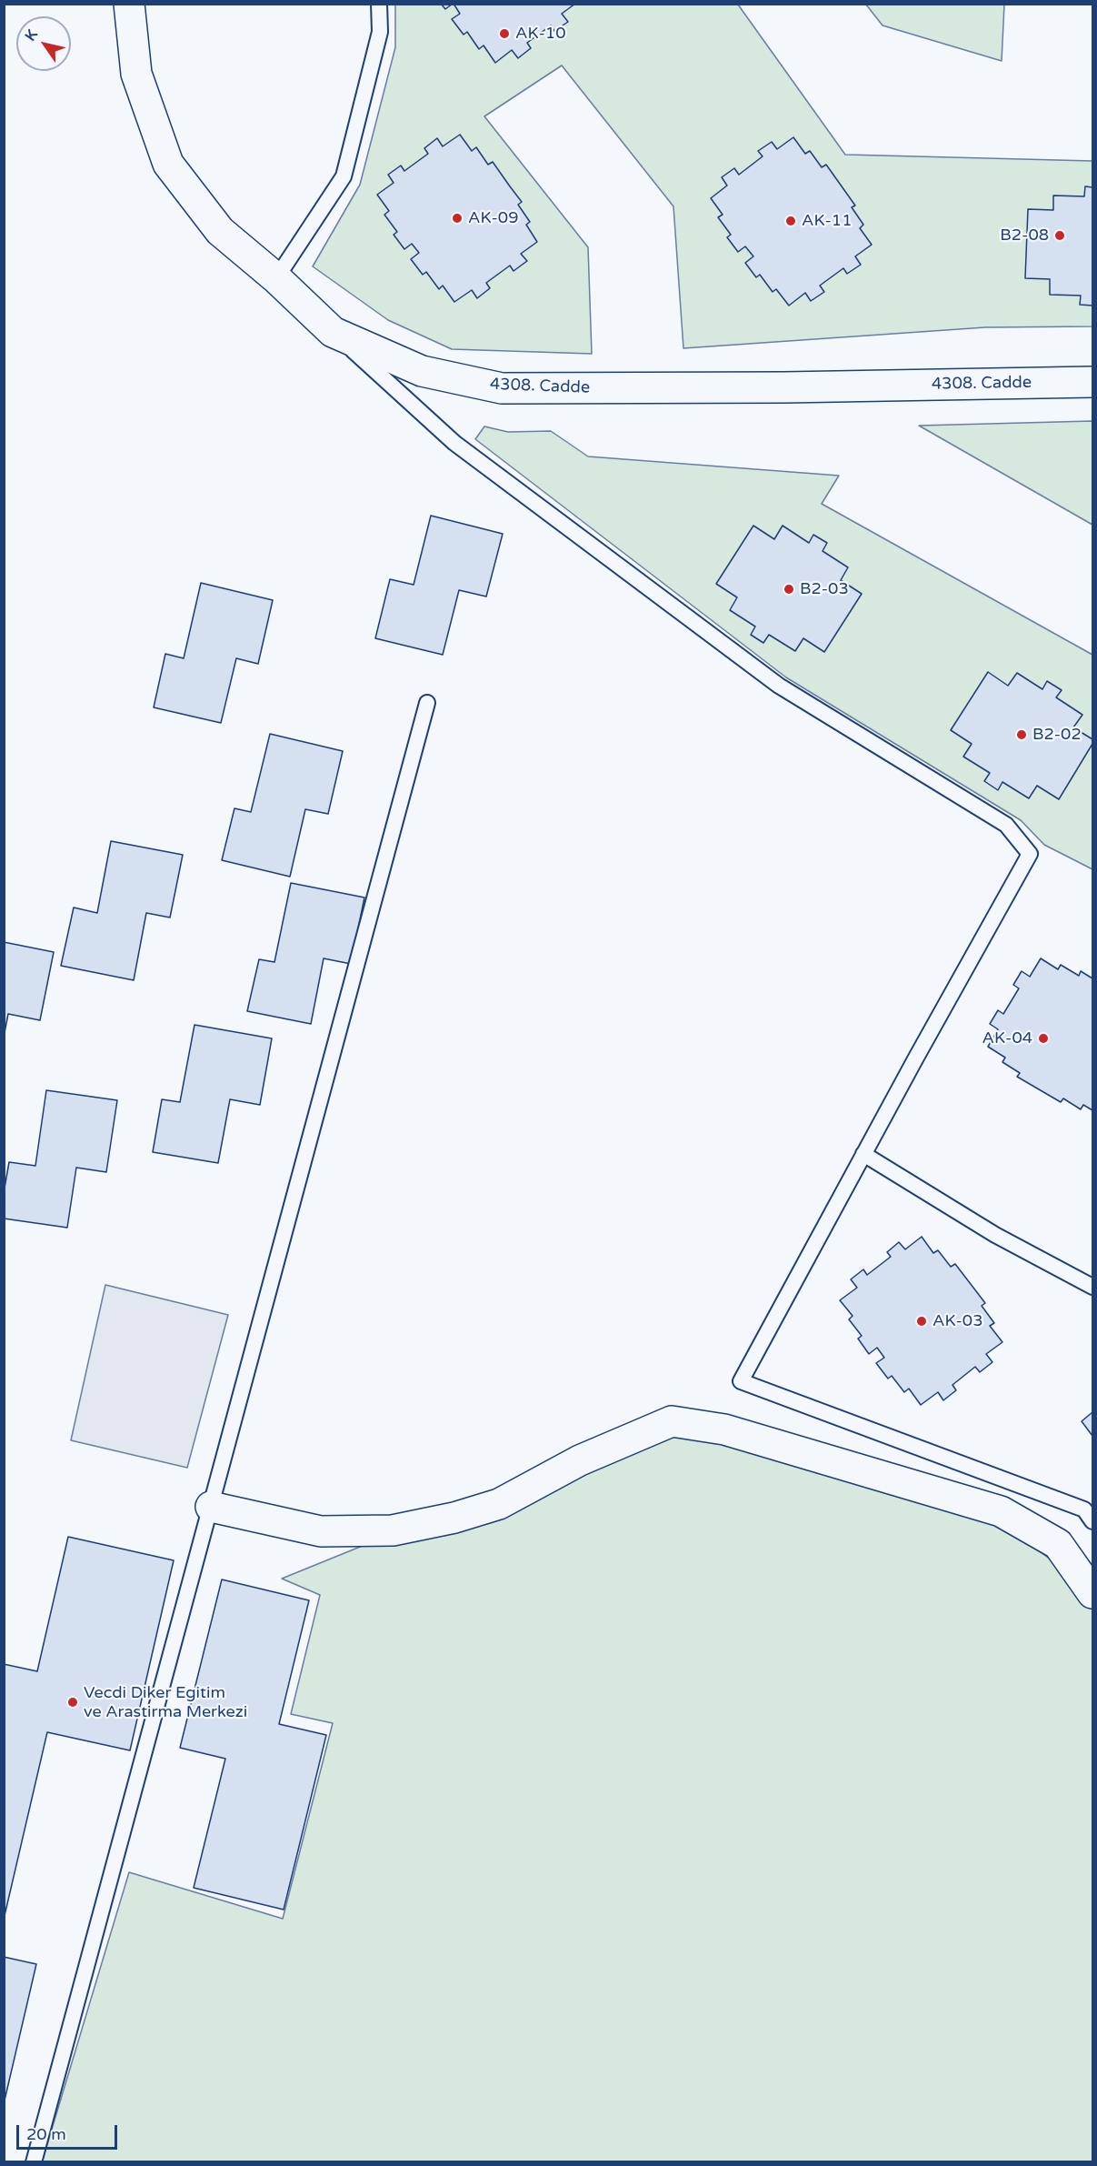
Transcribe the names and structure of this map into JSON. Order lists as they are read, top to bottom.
{
  "streets": {
    "street": ["4308. Cadde"]
  },
  "places": [
    "AK-10",
    "AK-09",
    "AK-11",
    "B2-08",
    "B2-03",
    "B2-02",
    "AK-04",
    "AK-03",
    "Vecdi Diker Egitim ve Arastirma Merkezi"
  ],
  "scale_bar": "20 m",
  "north": "top left"
}
